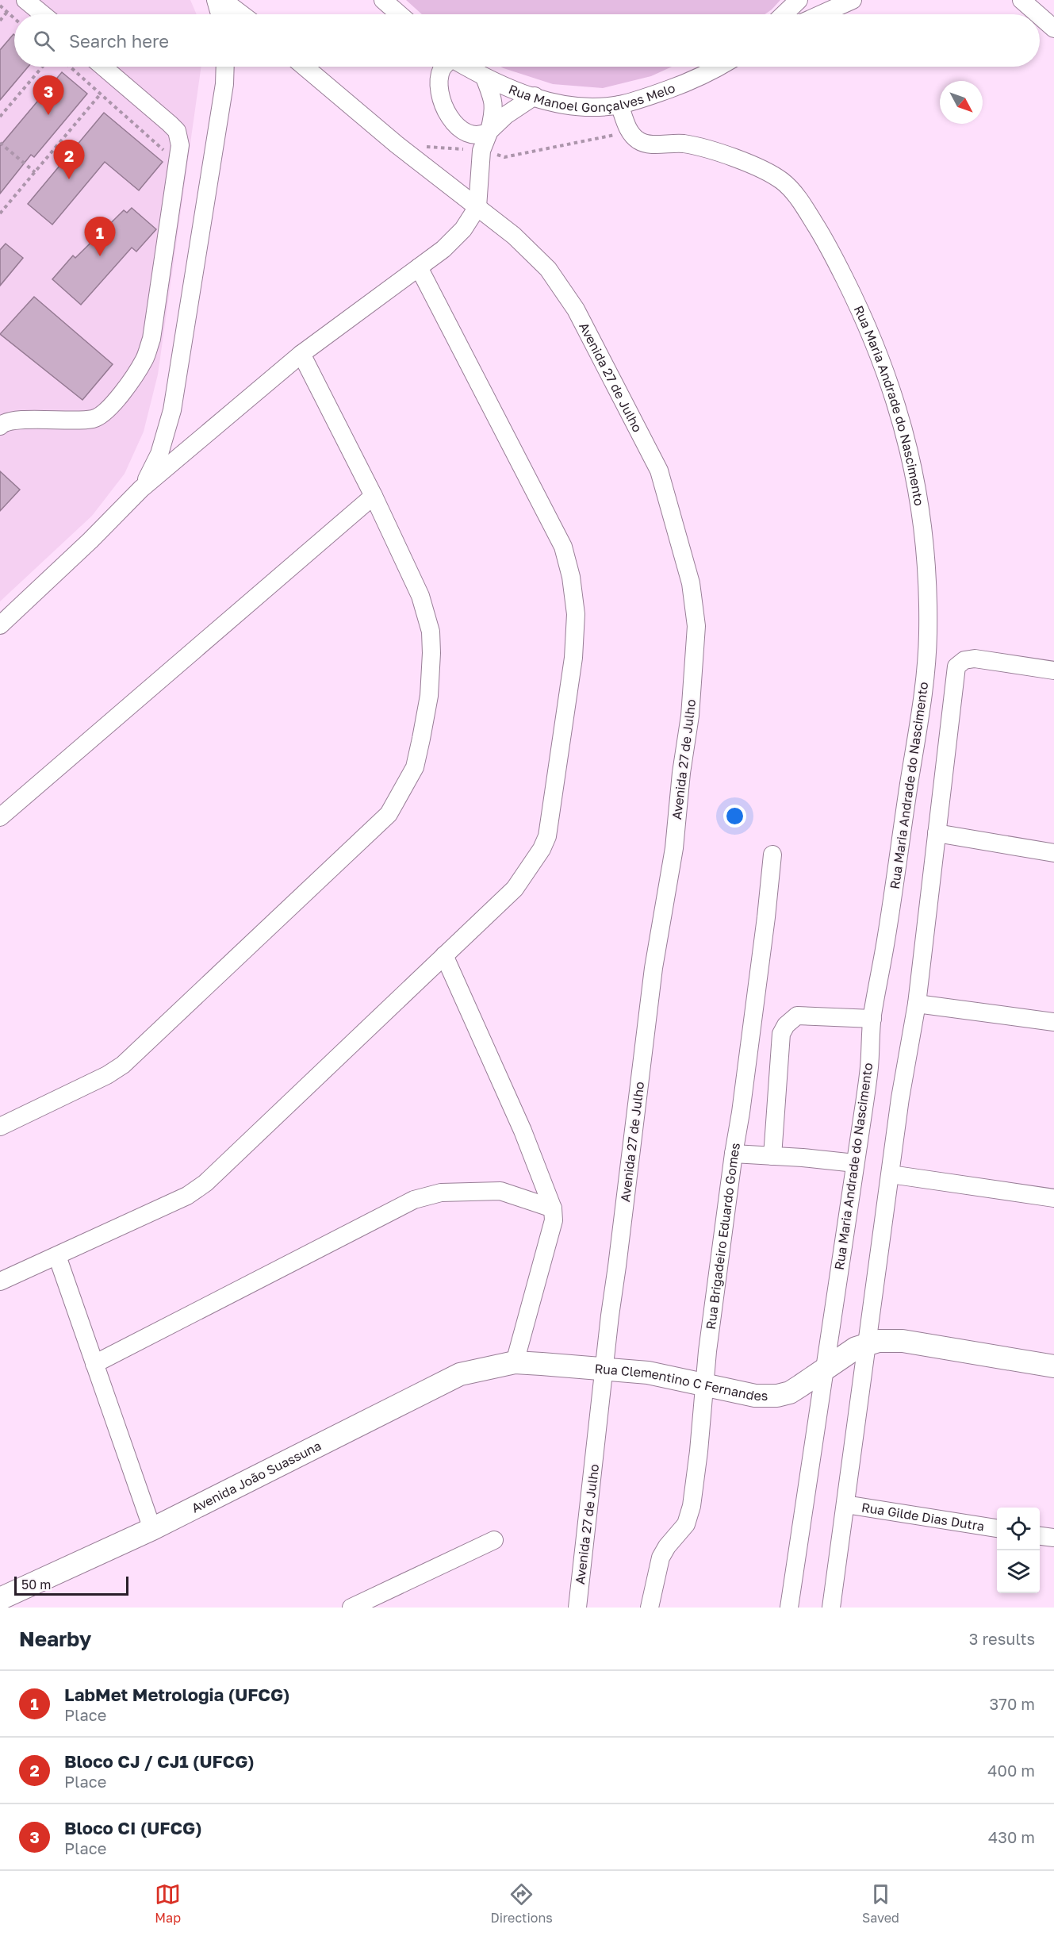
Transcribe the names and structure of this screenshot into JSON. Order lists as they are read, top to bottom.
{
  "streets": {
    "main road": ["Rua Clementino C Fernandes", "Avenida João Suassuna"],
    "street": [
      "Rua Manoel Gonçalves Melo",
      "Avenida 27 de Julho",
      "Rua Maria Andrade do Nascimento",
      "Rua Brigadeiro Eduardo Gomes",
      "Rua Gilde Dias Dutra"
    ]
  },
  "crossings": [
    ["Avenida 27 de Julho", "Rua Clementino C Fernandes"],
    ["Rua Maria Andrade do Nascimento", "Rua Clementino C Fernandes"],
    ["Rua Brigadeiro Eduardo Gomes", "Rua Clementino C Fernandes"],
    ["Rua Clementino C Fernandes", "Avenida João Suassuna"]
  ],
  "scale_bar": "50 m",
  "north": "bottom right",
  "page": {
    "search": "Search here",
    "pins": ["3", "2", "1"],
    "scale": "50 m",
    "heading": ["Nearby", "3 results"],
    "list": [
      {
        "mark": "1",
        "name": "LabMet Metrologia (UFCG)",
        "note": "Place",
        "value": "370 m"
      },
      {
        "mark": "2",
        "name": "Bloco CJ / CJ1 (UFCG)",
        "note": "Place",
        "value": "400 m"
      },
      {
        "mark": "3",
        "name": "Bloco CI (UFCG)",
        "note": "Place",
        "value": "430 m"
      }
    ],
    "nav": ["Map", "Directions", "Saved"]
  }
}
